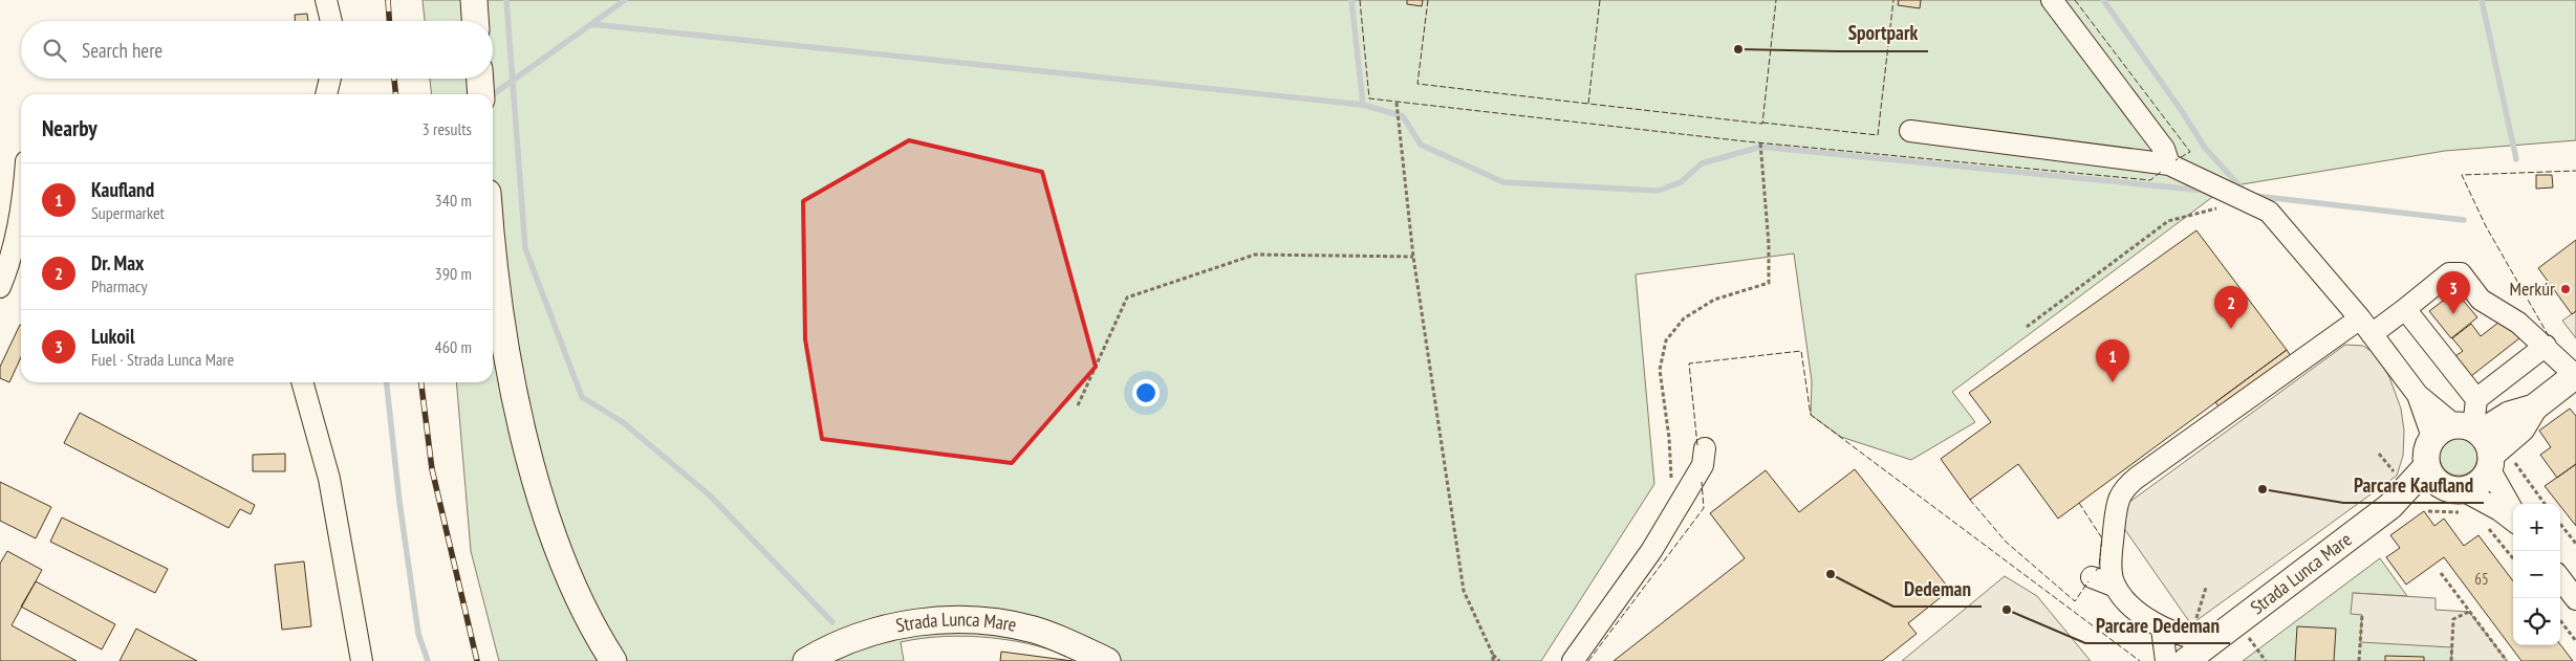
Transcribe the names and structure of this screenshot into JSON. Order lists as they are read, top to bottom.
{
  "streets": {
    "main road": ["Strada Lunca Mare"]
  },
  "places": [
    "Sportpark",
    "Merkúr",
    "Parcare Kaufland",
    "Dedeman",
    "Parcare Dedeman"
  ],
  "house_numbers": ["65"],
  "page": {
    "search": "Search here",
    "heading": ["Nearby", "3 results"],
    "list": [
      {
        "mark": "1",
        "name": "Kaufland",
        "note": "Supermarket",
        "value": "340 m"
      },
      {
        "mark": "2",
        "name": "Dr. Max",
        "note": "Pharmacy",
        "value": "390 m"
      },
      {
        "mark": "3",
        "name": "Lukoil",
        "note": "Fuel · Strada Lunca Mare",
        "value": "460 m"
      }
    ],
    "pins": ["3", "2", "1"],
    "map_buttons": ["+", "−"]
  }
}
